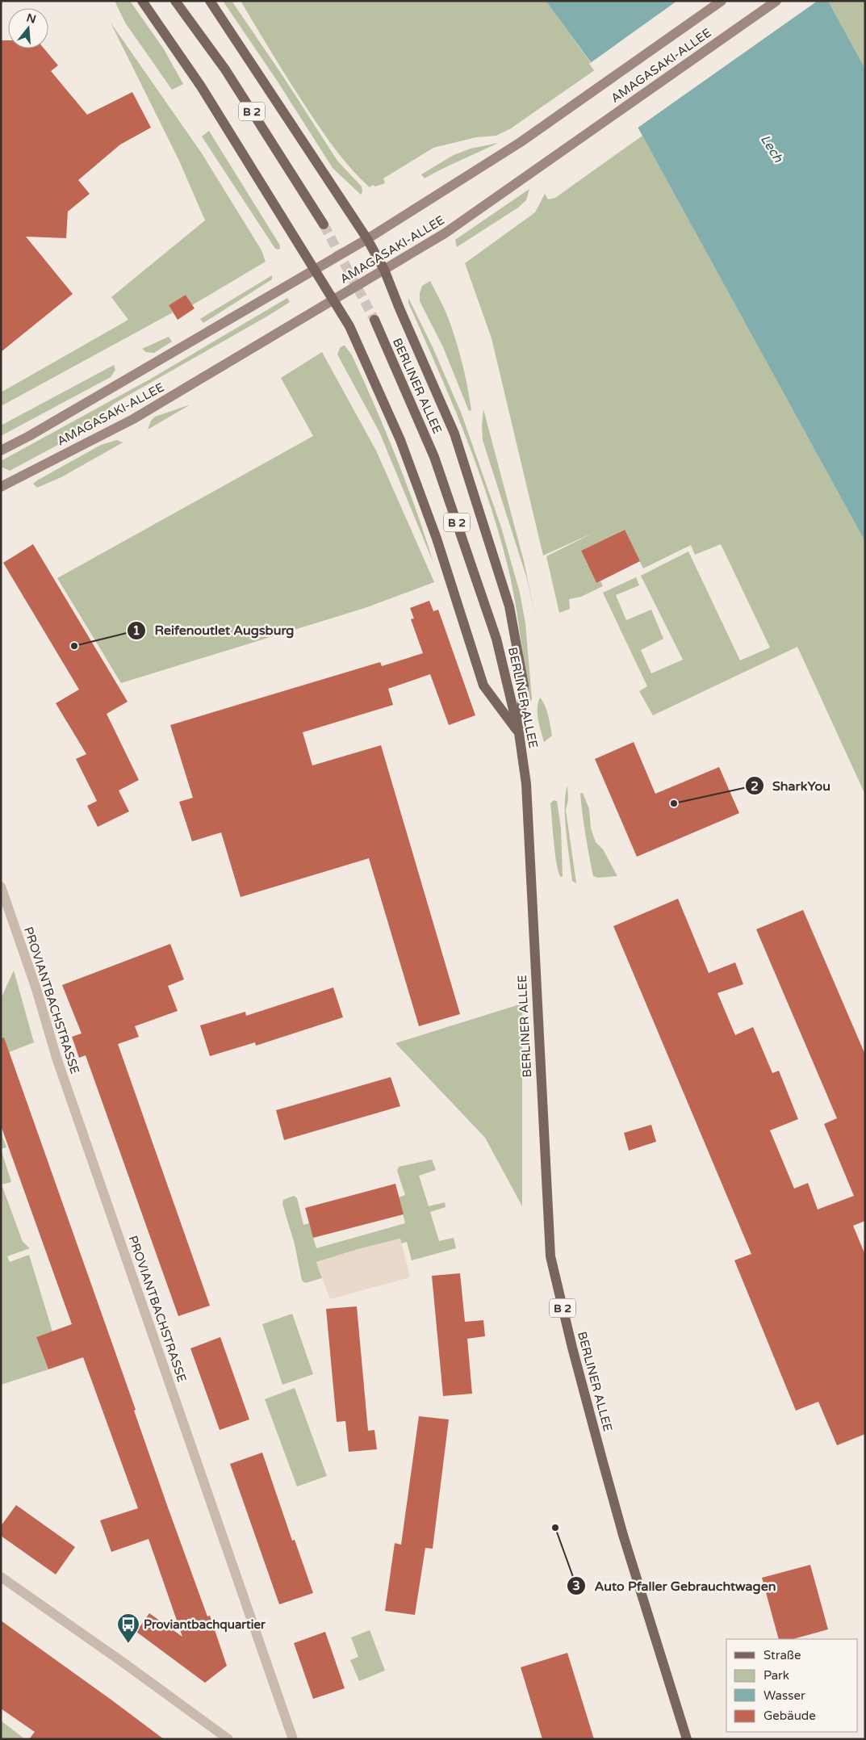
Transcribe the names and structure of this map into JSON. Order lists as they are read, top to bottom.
{
  "streets": {
    "main road": ["AMAGASAKI-ALLEE", "B 2", "BERLINER ALLEE"],
    "street": ["PROVIANTBACHSTRASSE"]
  },
  "water": ["Lech"],
  "places": {
    "other": ["Reifenoutlet Augsburg", "SharkYou", "Auto Pfaller Gebrauchtwagen"],
    "bus stop": ["Proviantbachquartier"]
  },
  "legend": [
    "Straße",
    "Park",
    "Wasser",
    "Gebäude"
  ],
  "north": "top"
}
